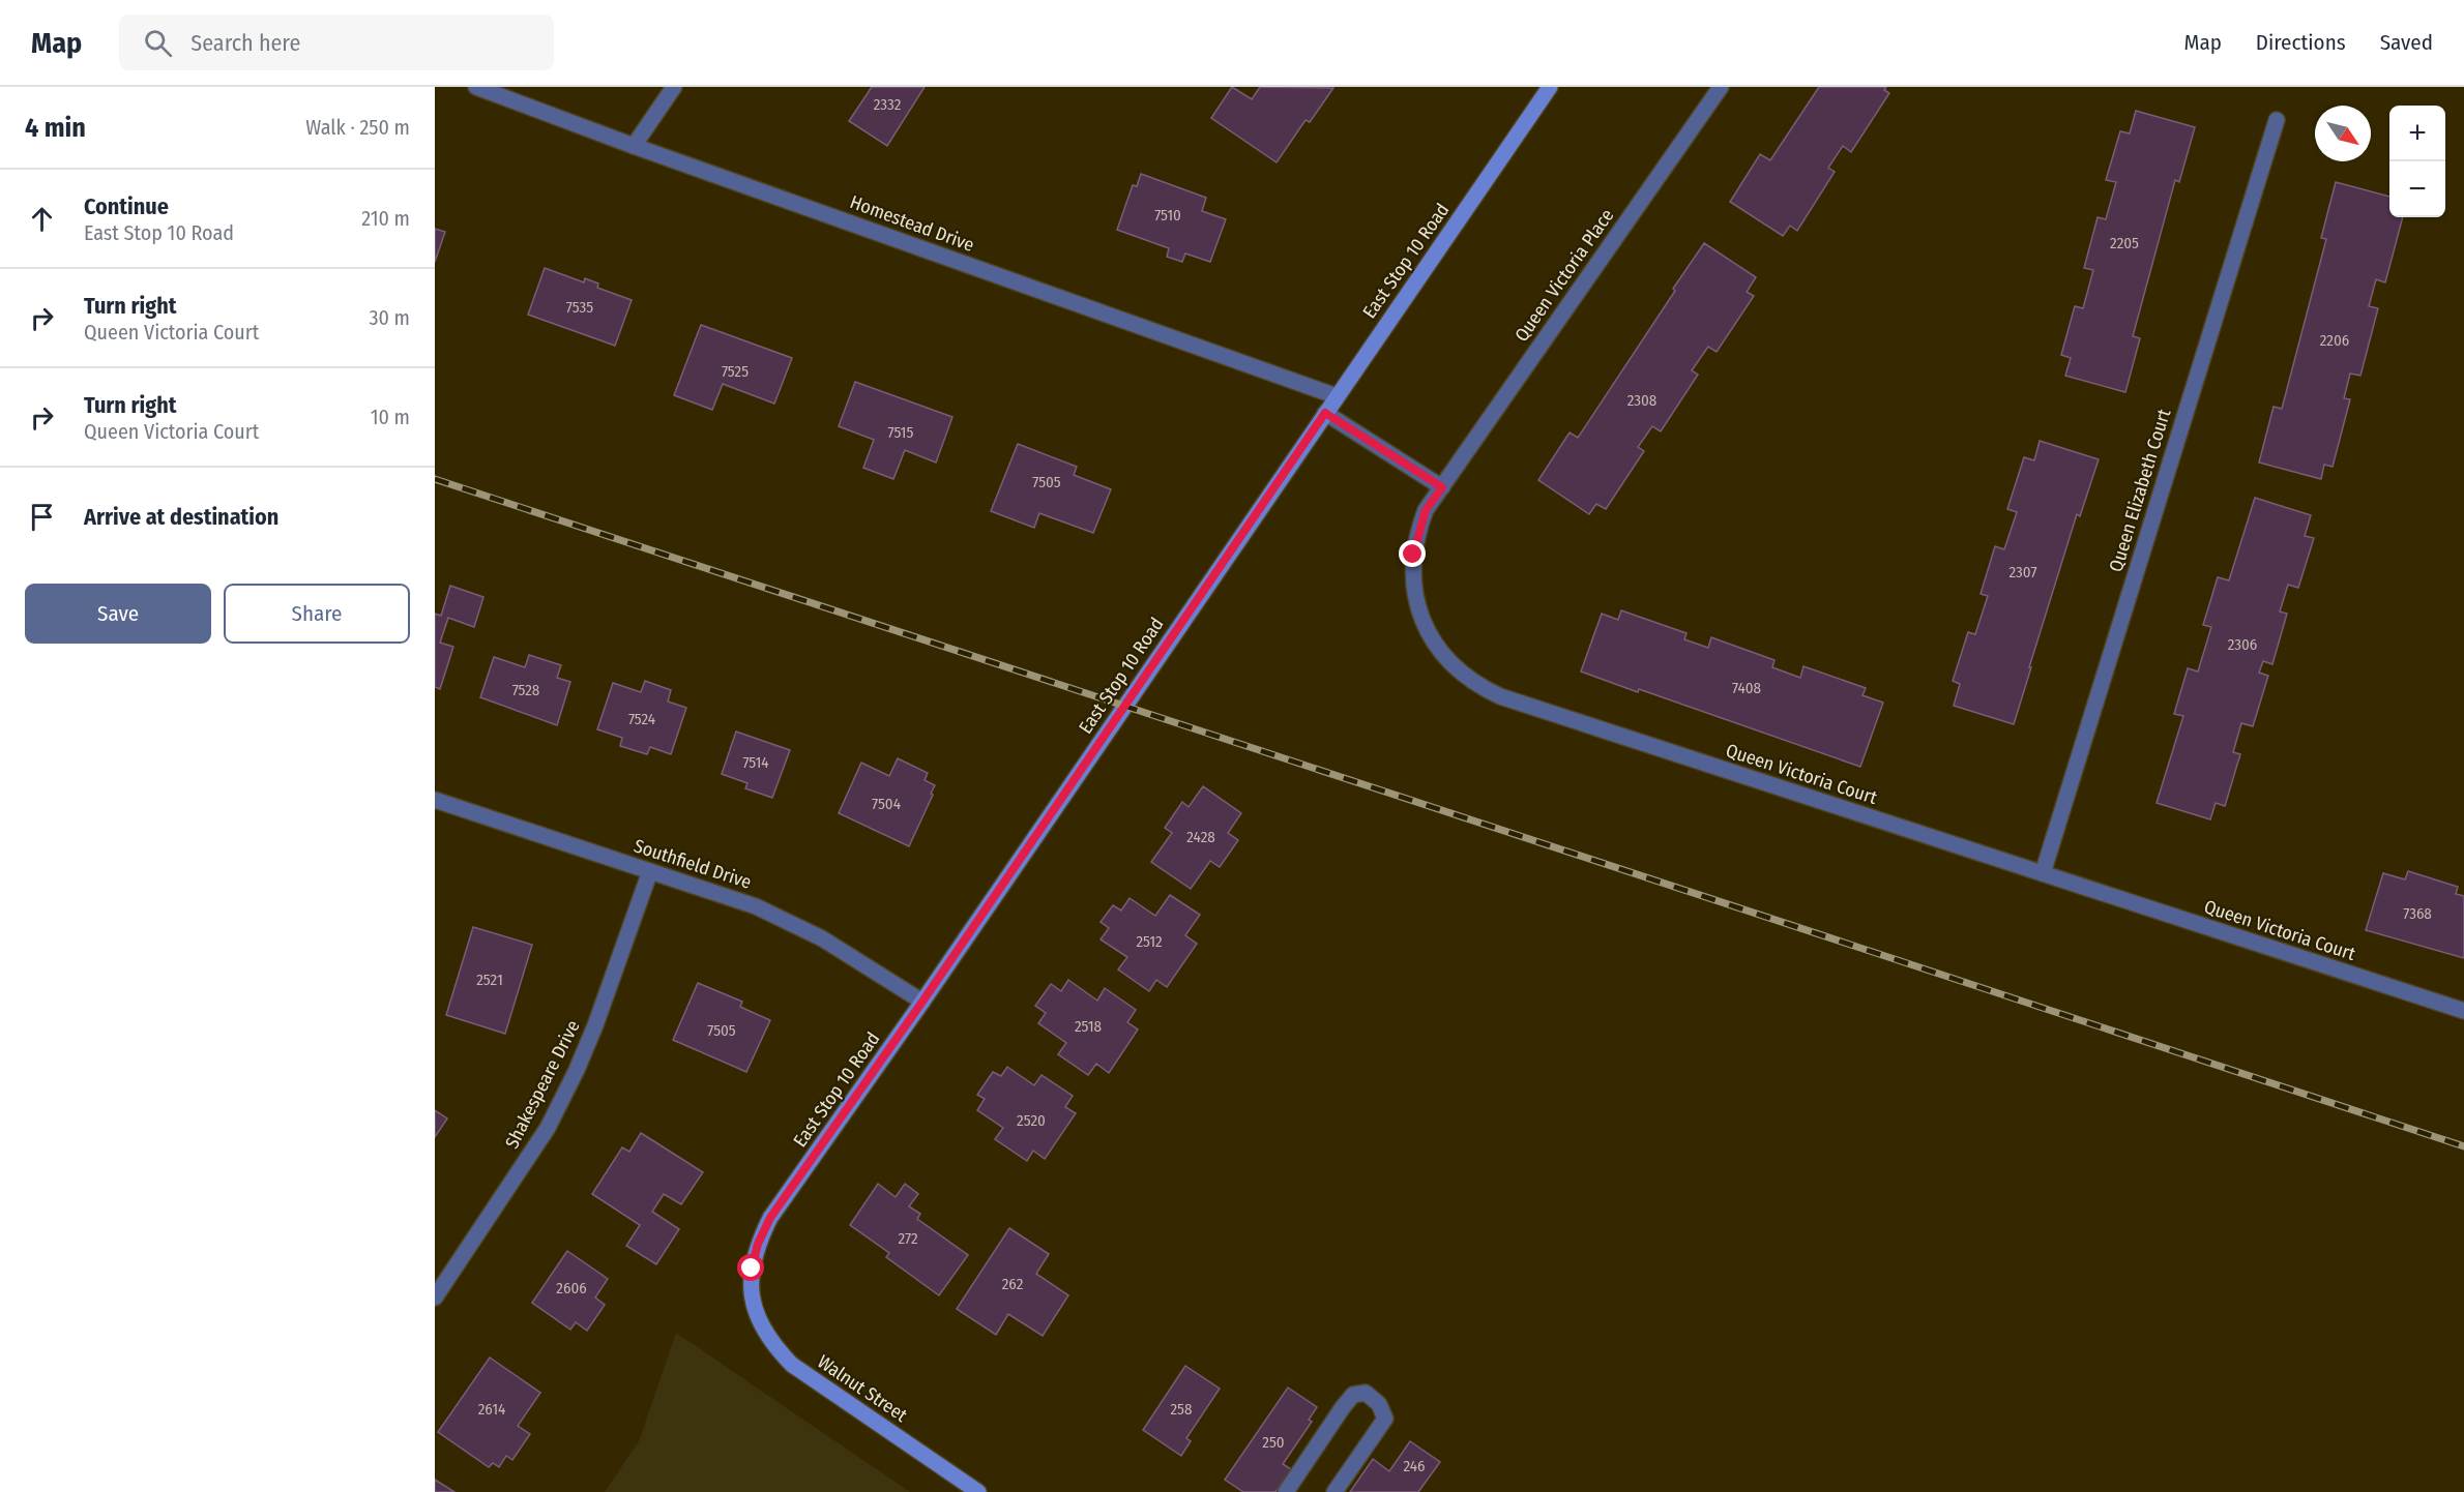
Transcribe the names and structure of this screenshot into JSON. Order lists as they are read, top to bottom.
{
  "streets": {
    "street": [
      "Homestead Drive",
      "East Stop 10 Road",
      "Queen Victoria Place",
      "Queen Elizabeth Court",
      "Queen Victoria Court",
      "Southfield Drive",
      "Shakespeare Drive",
      "Walnut Street"
    ]
  },
  "crossings": [
    ["Homestead Drive", "East Stop 10 Road"],
    ["East Stop 10 Road", "Southfield Drive"],
    ["East Stop 10 Road", "Walnut Street"],
    ["Queen Victoria Place", "Queen Victoria Court"],
    ["Queen Elizabeth Court", "Queen Victoria Court"],
    ["Southfield Drive", "Shakespeare Drive"]
  ],
  "house_numbers": [
    "2332",
    "7510",
    "2205",
    "7535",
    "2206",
    "7525",
    "2308",
    "7515",
    "7505",
    "2307",
    "2306",
    "7408",
    "7528",
    "7524",
    "7514",
    "7504",
    "2428",
    "7368",
    "2512",
    "2521",
    "2518",
    "7505",
    "2520",
    "272",
    "262",
    "2606",
    "2614",
    "258",
    "250",
    "246"
  ],
  "north": "bottom right",
  "page": {
    "header": "Map",
    "search": "Search here",
    "nav": ["Map", "Directions", "Saved"],
    "heading": ["4 min", "Walk · 250 m"],
    "map_buttons": ["+", "−"],
    "list": [
      ["Continue", "East Stop 10 Road", "210 m"],
      ["Turn right", "Queen Victoria Court", "30 m"],
      ["Turn right", "Queen Victoria Court", "10 m"],
      "Arrive at destination"
    ],
    "buttons": ["Save", "Share"]
  }
}
